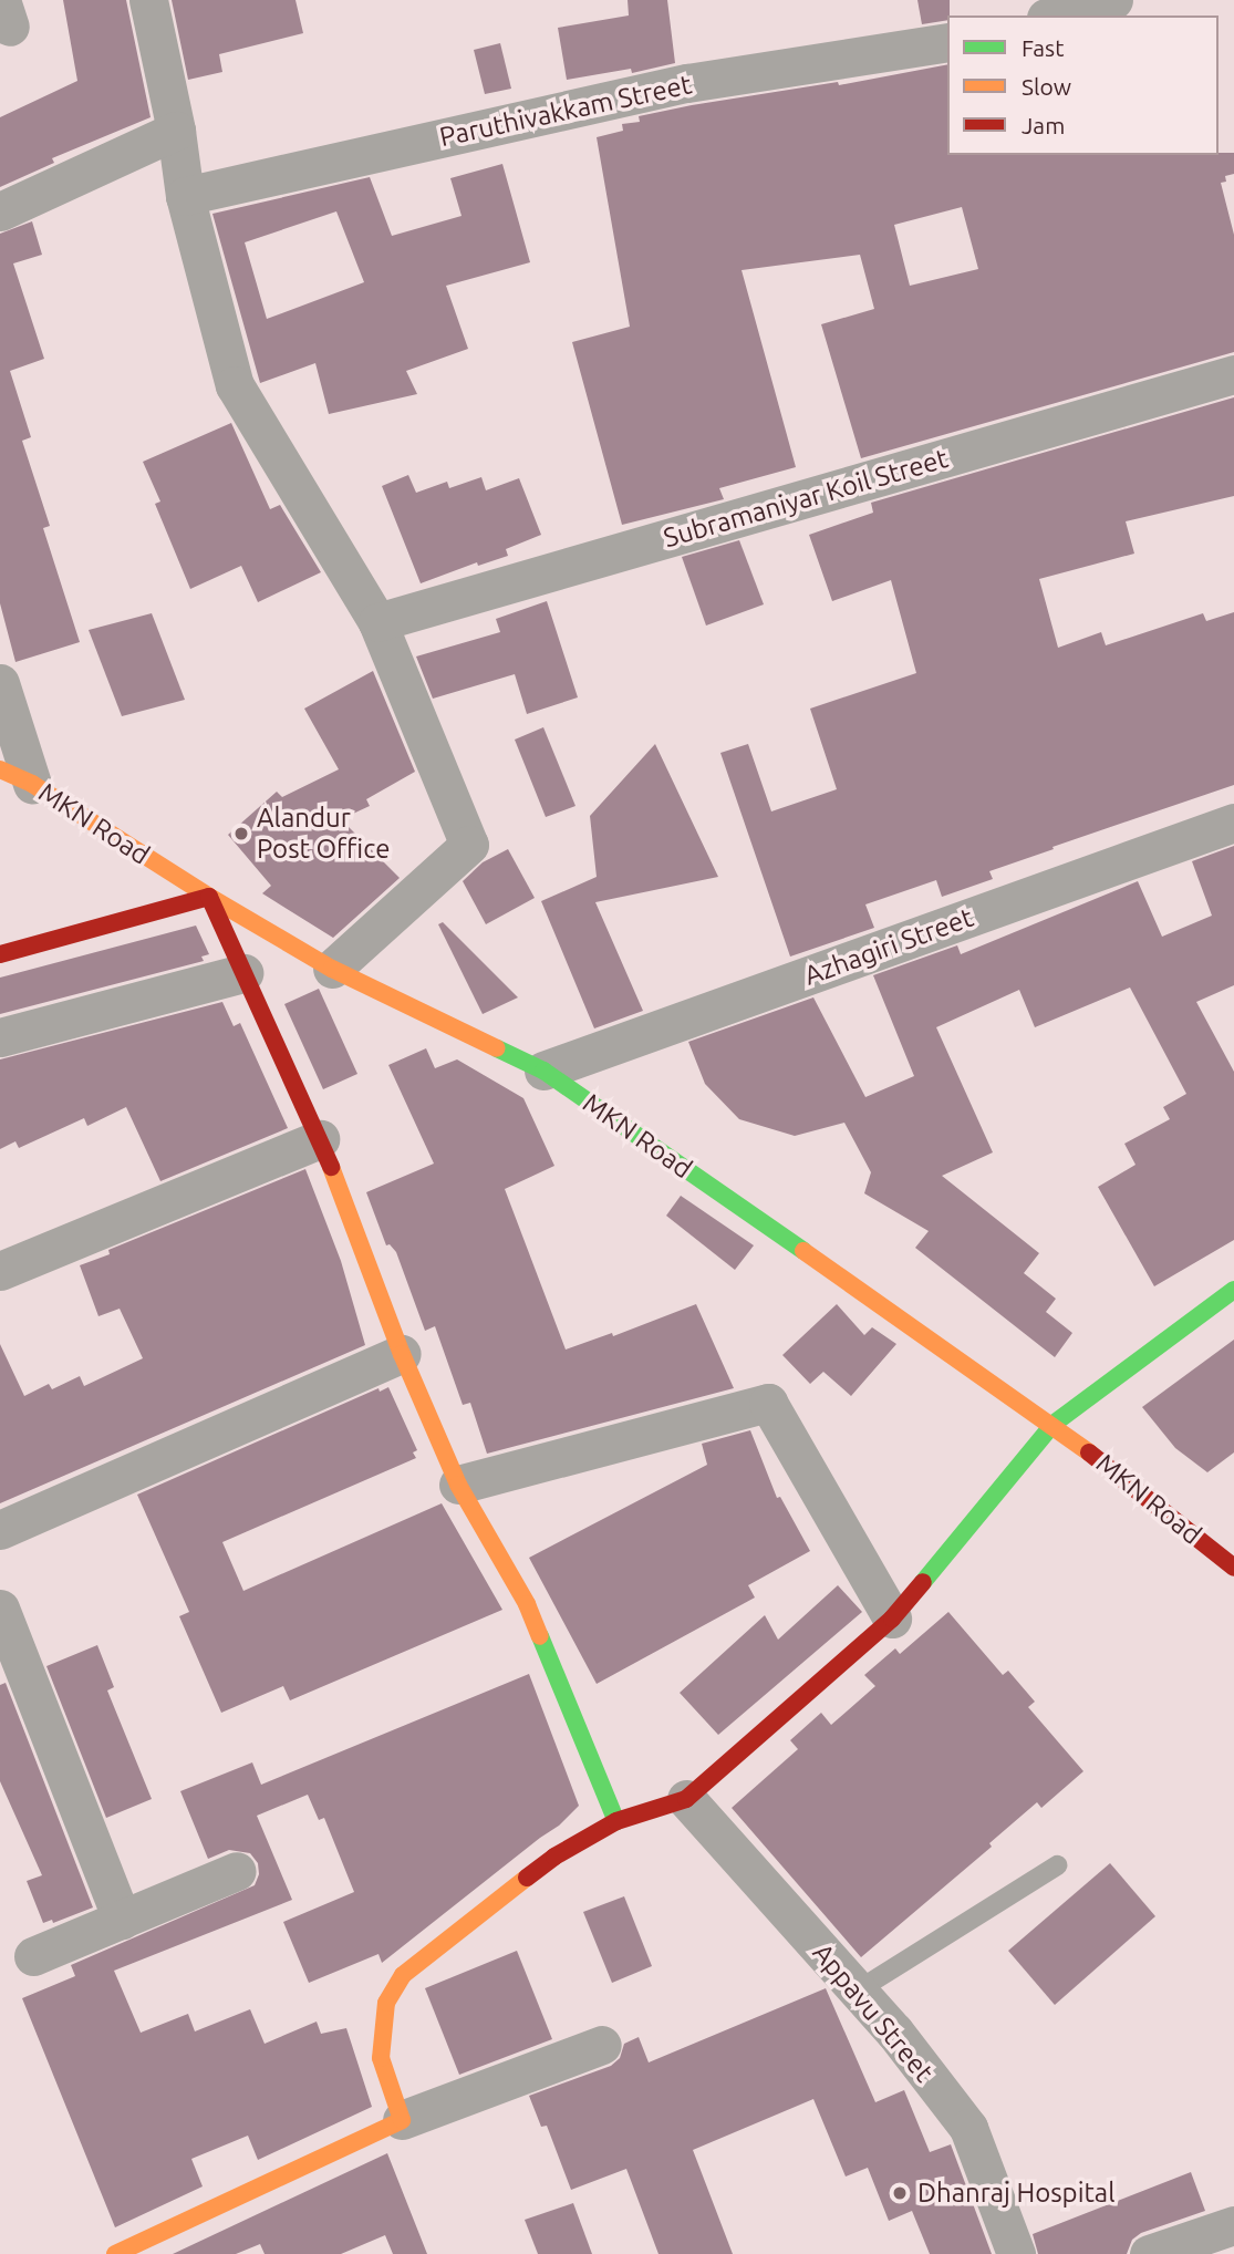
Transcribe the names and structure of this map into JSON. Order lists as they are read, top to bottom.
{
  "streets": {
    "street": [
      "Paruthivakkam Street",
      "Subramaniyar Koil Street",
      "MKN Road",
      "Azhagiri Street",
      "Appavu Street"
    ]
  },
  "crossings": [
    ["MKN Road", "Azhagiri Street"]
  ],
  "places": ["Alandur Post Office", "Dhanraj Hospital"],
  "legend": ["Fast", "Slow", "Jam"]
}
